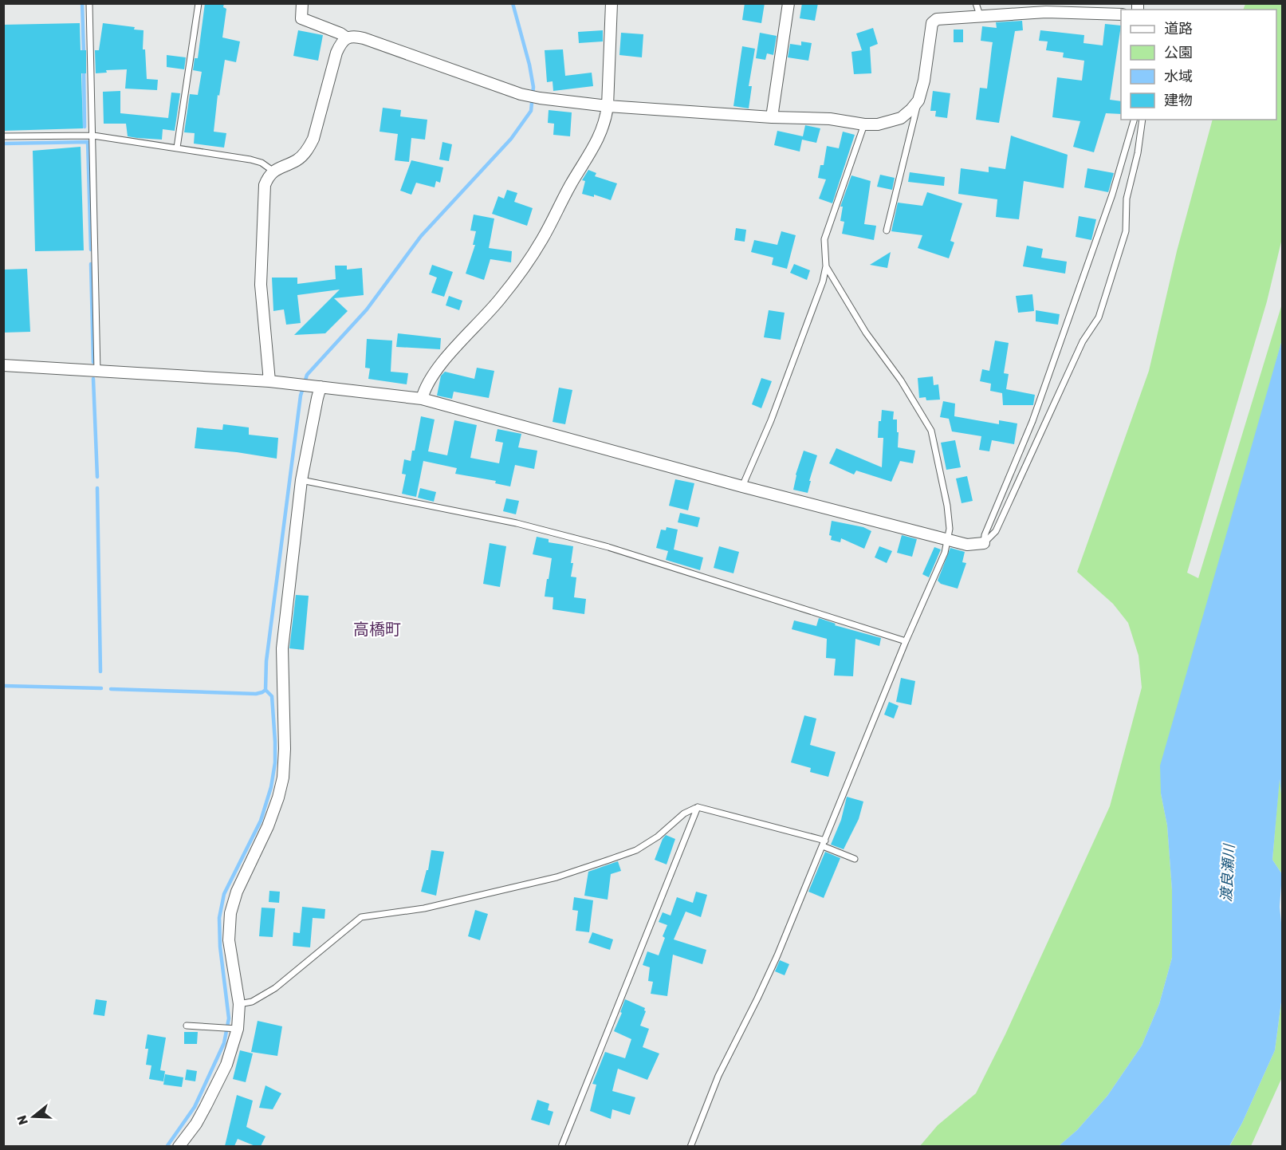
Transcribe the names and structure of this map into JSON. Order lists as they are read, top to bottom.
{
  "districts": ["高橋町"],
  "water": ["渡良瀬川"],
  "legend": [
    "道路",
    "公園",
    "水域",
    "建物"
  ],
  "north": "left"
}
